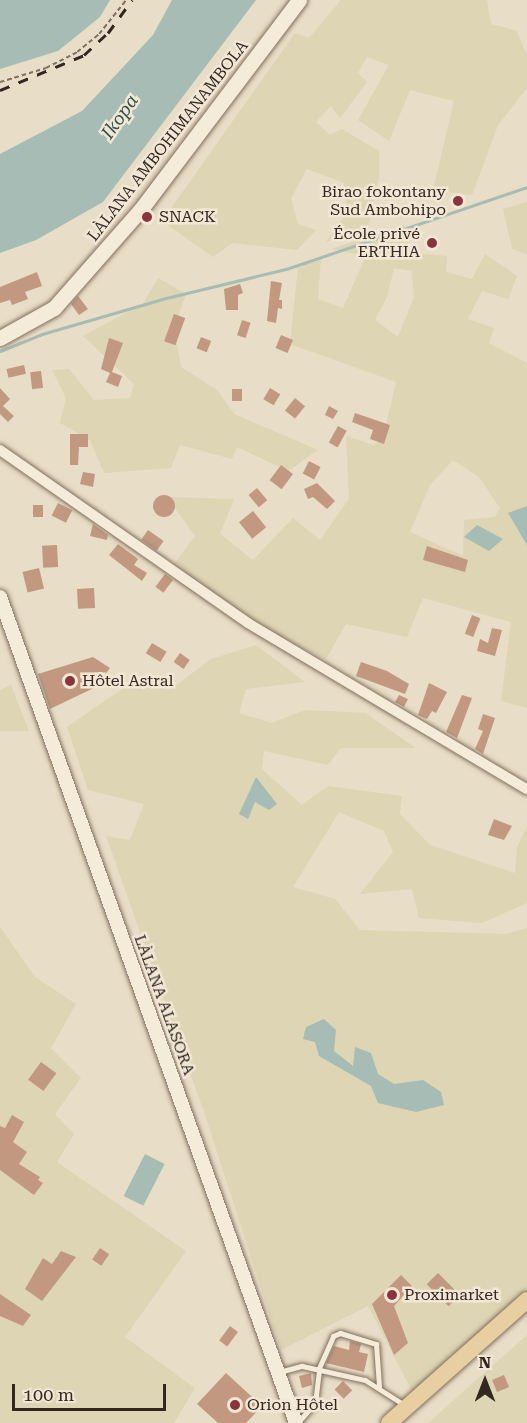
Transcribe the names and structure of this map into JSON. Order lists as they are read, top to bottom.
{
  "streets": {
    "main road": ["LÀLANA AMBOHIMANAMBOLA"],
    "street": ["LÀLANA ALASORA"]
  },
  "water": ["Ikopa"],
  "places": [
    "Birao fokontany Sud Ambohipo",
    "SNACK",
    "École privé ERTHIA",
    "Hôtel Astral",
    "Proximarket",
    "Orion Hôtel"
  ],
  "scale_bar": "100 m",
  "north": "top"
}
